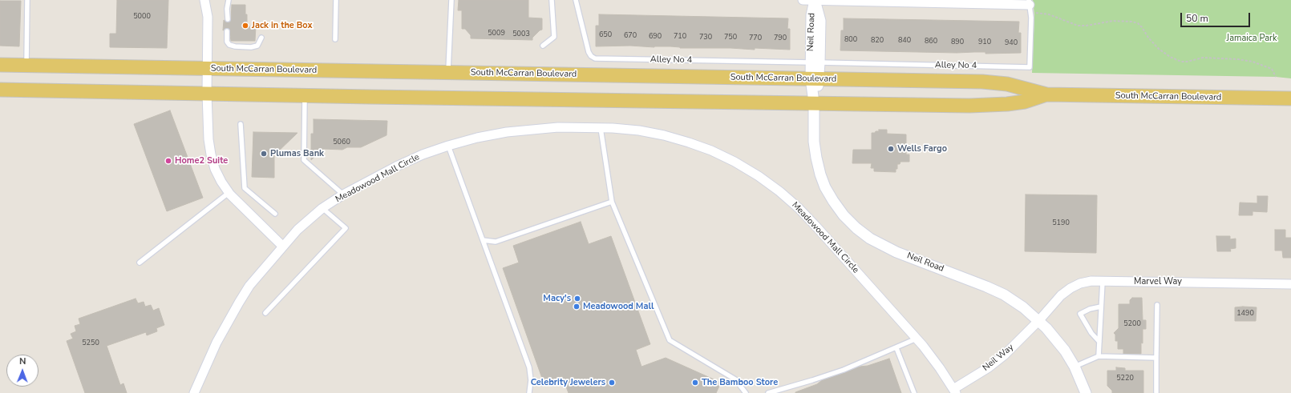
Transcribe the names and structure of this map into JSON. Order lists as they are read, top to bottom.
{
  "streets": {
    "main road": ["South McCarran Boulevard"],
    "street": [
      "Neil Road",
      "Meadowood Mall Circle",
      "Marvel Way",
      "Neil Way"
    ],
    "lane": ["Alley No 4"]
  },
  "crossings": [
    ["Neil Road", "Alley No 4"],
    ["Neil Road", "South McCarran Boulevard"],
    ["Neil Road", "Marvel Way"],
    ["Neil Road", "Neil Way"],
    ["Meadowood Mall Circle", "Neil Way"],
    ["Marvel Way", "Neil Way"]
  ],
  "parks": ["Jamaica Park"],
  "places": [
    "Jack in the Box",
    "Wells Fargo",
    "Plumas Bank",
    "Home2 Suite",
    "Macy's",
    "Meadowood Mall",
    "Celebrity Jewelers",
    "The Bamboo Store"
  ],
  "house_numbers": [
    "5000",
    "5009",
    "5003",
    "650",
    "670",
    "690",
    "710",
    "730",
    "750",
    "770",
    "790",
    "800",
    "820",
    "840",
    "860",
    "890",
    "910",
    "940",
    "5060",
    "5190",
    "1490",
    "5200",
    "5250",
    "5220"
  ],
  "scale_bar": "50 m",
  "north": "top"
}
